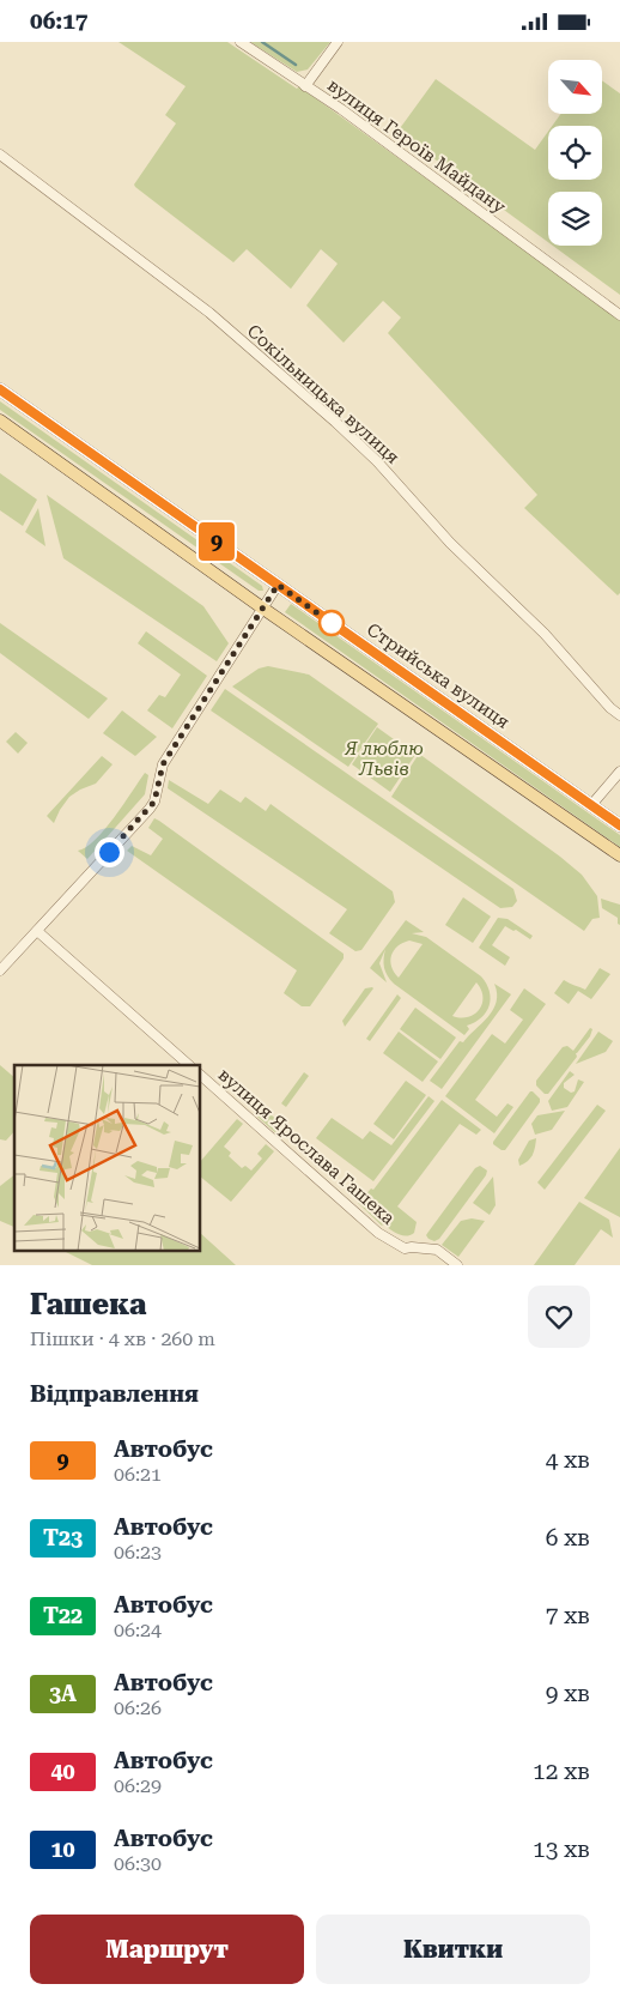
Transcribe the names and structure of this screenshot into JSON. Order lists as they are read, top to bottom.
{
  "streets": {
    "main road": ["Стрийська вулиця"],
    "street": ["вулиця Героїв Майдану", "Сокільницька вулиця", "вулиця Ярослава Гашека"]
  },
  "parks": ["Я люблю Львів"],
  "lines": ["bus line 9"],
  "north": "bottom right",
  "page": {
    "status": "06:17",
    "on_map": "9",
    "heading": [
      ["Гашека", "Пішки · 4 хв · 260 m"],
      "Відправлення"
    ],
    "list": [
      {
        "mark": "9",
        "name": "Автобус",
        "note": "06:21",
        "value": "4 хв"
      },
      {
        "mark": "Т23",
        "name": "Автобус",
        "note": "06:23",
        "value": "6 хв"
      },
      {
        "mark": "Т22",
        "name": "Автобус",
        "note": "06:24",
        "value": "7 хв"
      },
      {
        "mark": "3А",
        "name": "Автобус",
        "note": "06:26",
        "value": "9 хв"
      },
      {
        "mark": "40",
        "name": "Автобус",
        "note": "06:29",
        "value": "12 хв"
      },
      {
        "mark": "10",
        "name": "Автобус",
        "note": "06:30",
        "value": "13 хв"
      }
    ],
    "buttons": ["Маршрут", "Квитки"]
  }
}
